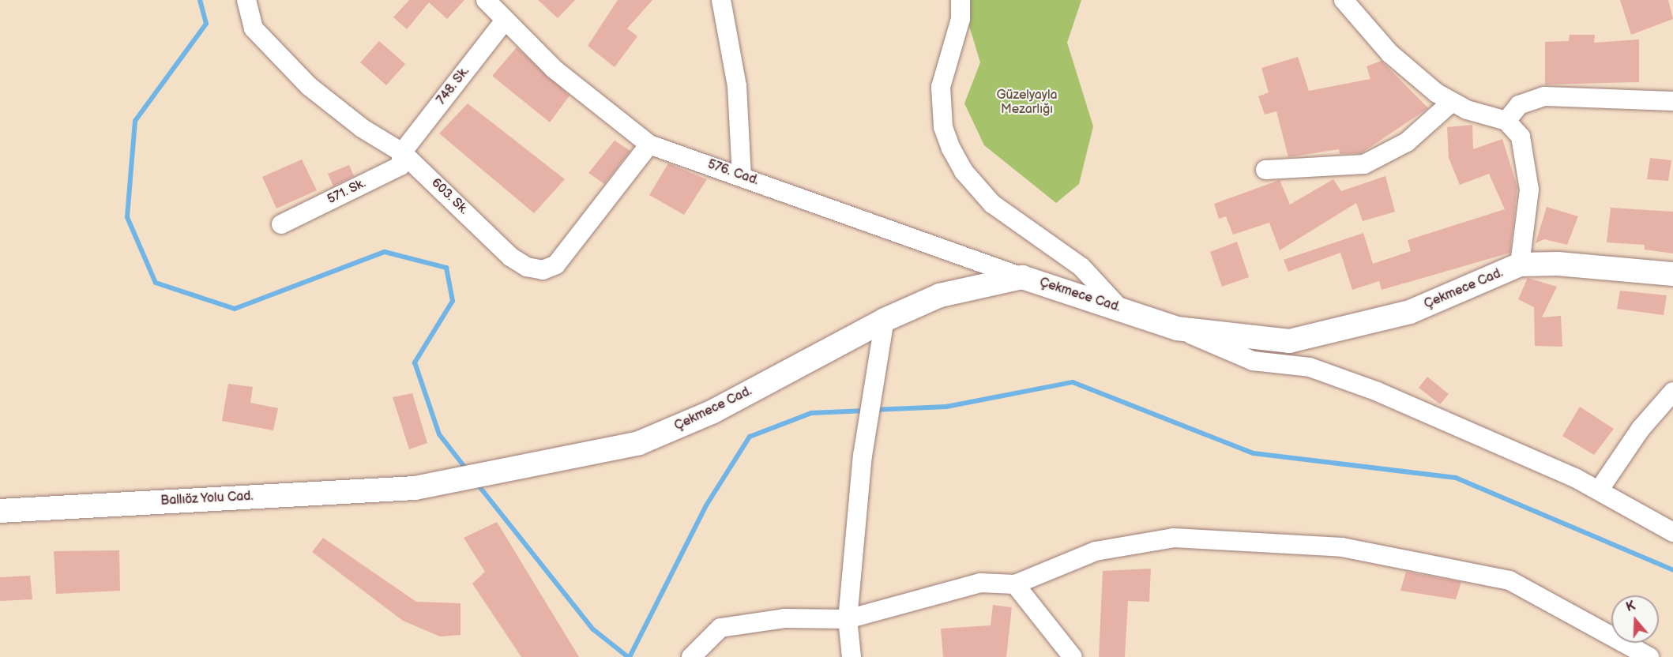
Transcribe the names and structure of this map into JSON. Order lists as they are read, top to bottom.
{
  "streets": {
    "street": [
      "748. Sk.",
      "576. Cad.",
      "571. Sk.",
      "603. Sk.",
      "Çekmece Cad.",
      "Ballıöz Yolu Cad."
    ]
  },
  "crossings": [
    ["748. Sk.", "576. Cad."],
    ["748. Sk.", "571. Sk."],
    ["748. Sk.", "603. Sk."],
    ["576. Cad.", "603. Sk."],
    ["576. Cad.", "Çekmece Cad."],
    ["571. Sk.", "603. Sk."],
    ["Çekmece Cad.", "Ballıöz Yolu Cad."]
  ],
  "parks": ["Güzelyayla Mezarlığı"],
  "north": "top"
}
